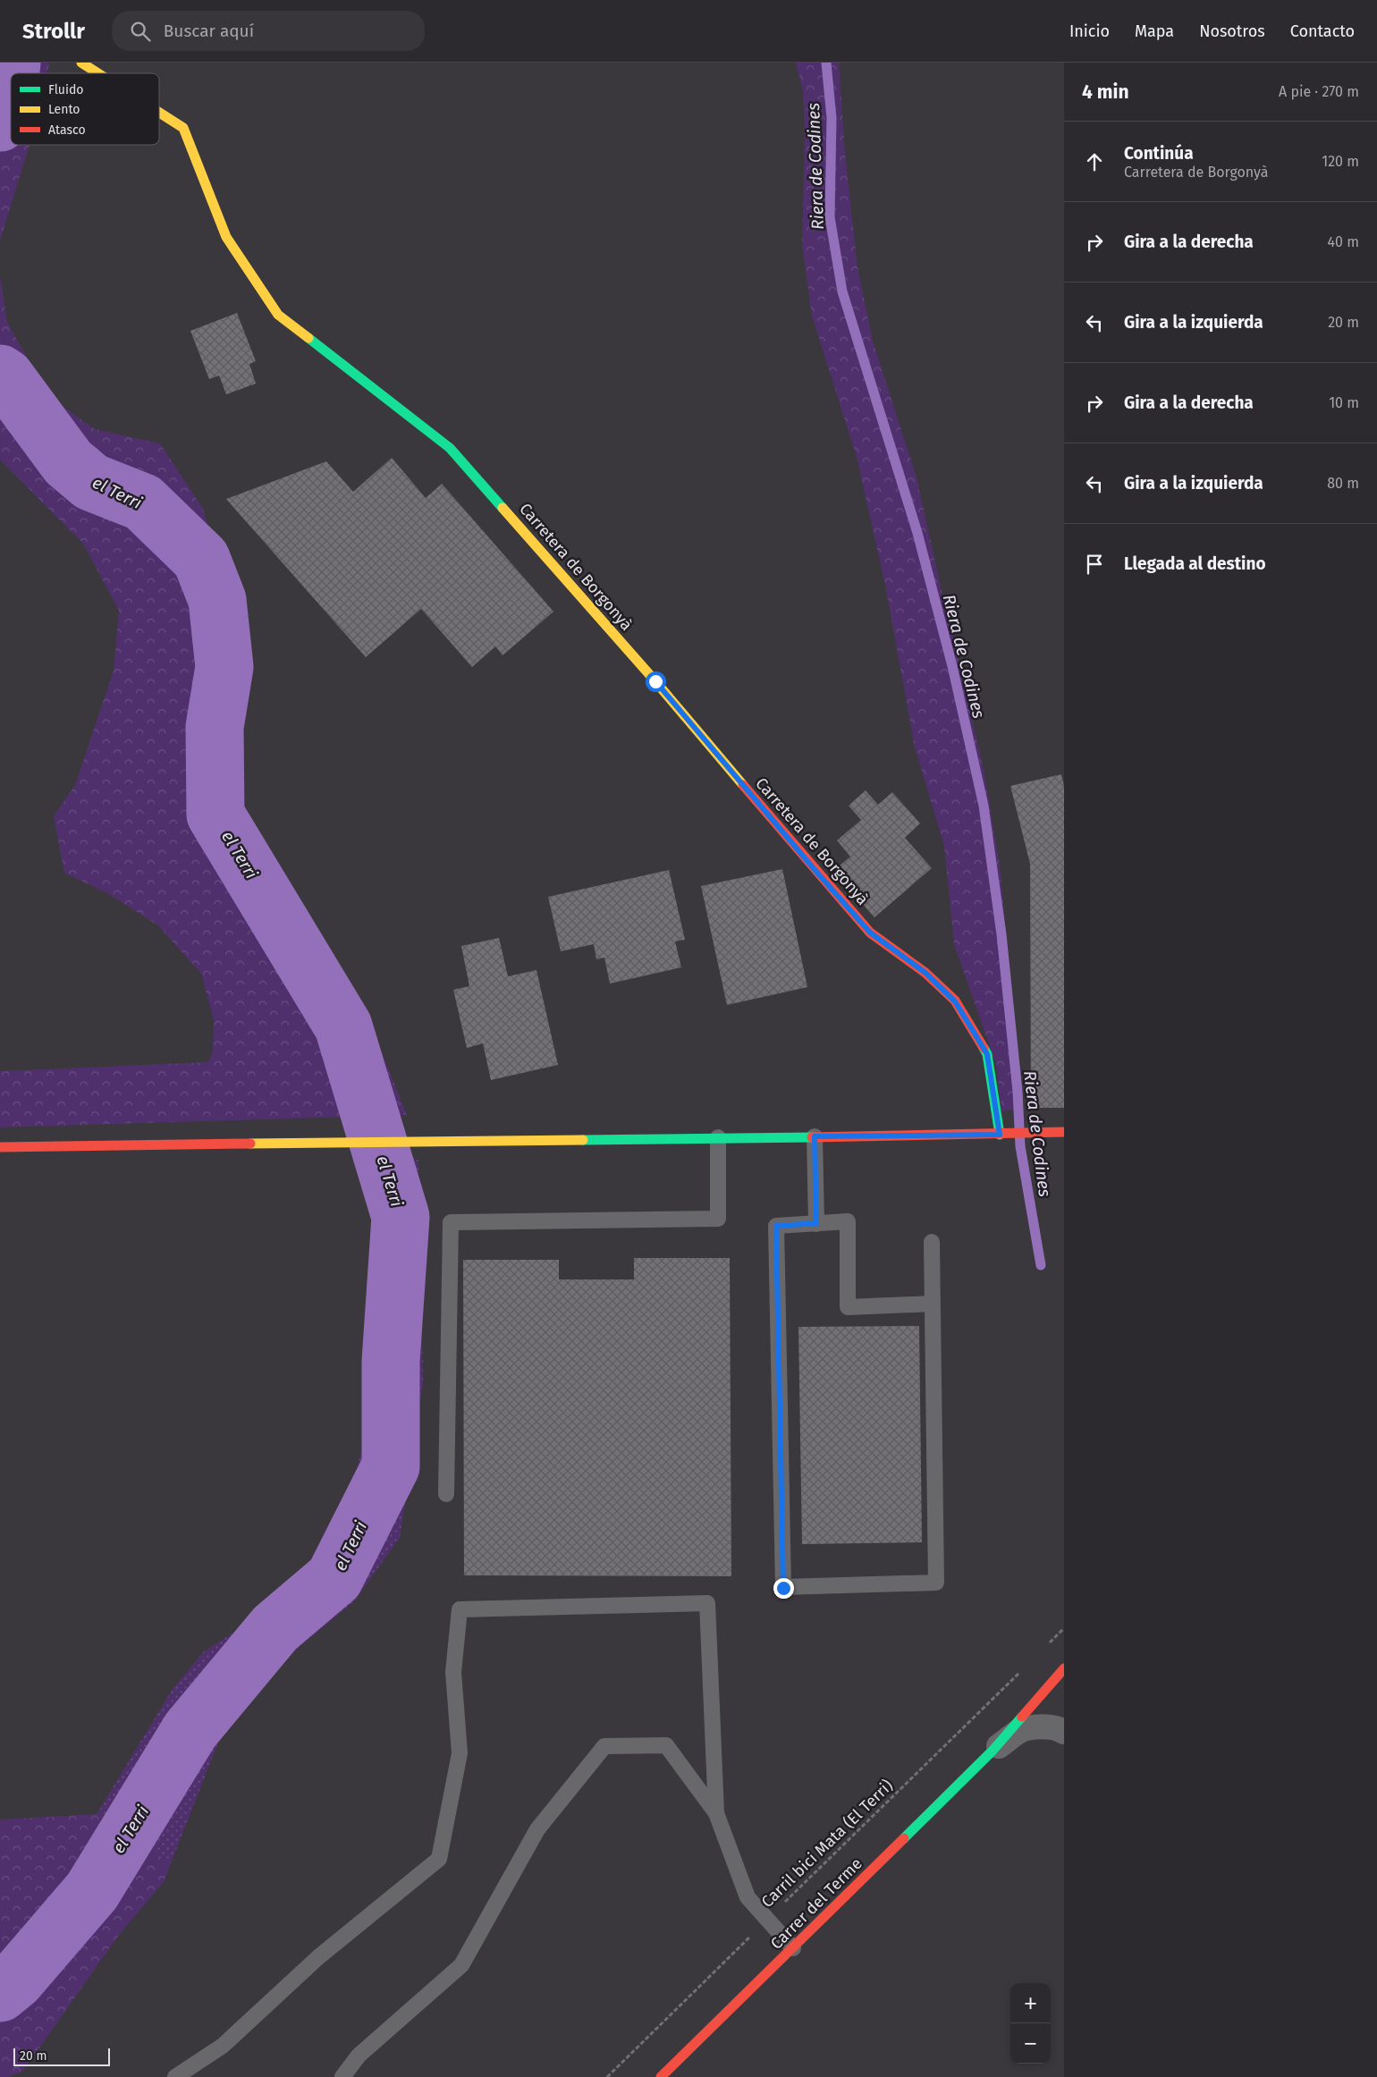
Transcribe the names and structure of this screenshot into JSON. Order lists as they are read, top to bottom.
{
  "streets": {
    "street": ["Carretera de Borgonyà", "Carrer del Terme"],
    "path": ["Carril bici Mata (El Terri)"]
  },
  "water": ["Riera de Codines", "el Terri"],
  "legend": ["Fluido", "Lento", "Atasco"],
  "scale_bar": "20 m",
  "page": {
    "header": "Strollr",
    "search": "Buscar aquí",
    "nav": [
      "Inicio",
      "Mapa",
      "Nosotros",
      "Contacto"
    ],
    "heading": ["4 min", "A pie · 270 m"],
    "list": [
      ["Continúa", "Carretera de Borgonyà", "120 m"],
      ["Gira a la derecha", "40 m"],
      ["Gira a la izquierda", "20 m"],
      ["Gira a la derecha", "10 m"],
      ["Gira a la izquierda", "80 m"],
      "Llegada al destino"
    ],
    "map_buttons": ["+", "−"],
    "scale": "20 m"
  }
}
